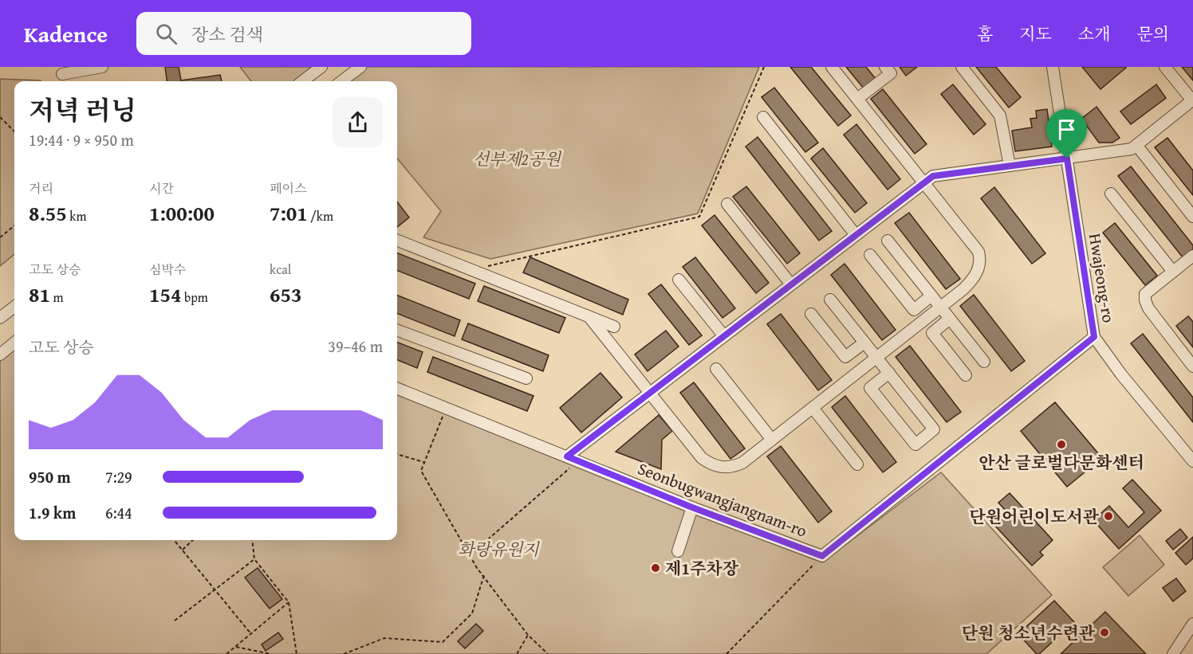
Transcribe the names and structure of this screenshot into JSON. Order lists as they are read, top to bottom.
{
  "streets": {
    "street": ["Hwajeong-ro", "Seonbugwangjangnam-ro"]
  },
  "crossings": [
    ["Hwajeong-ro", "Seonbugwangjangnam-ro"]
  ],
  "parks": ["선부제2공원", "화랑유원지"],
  "places": [
    "안산 글로벌다문화센터",
    "단원어린이도서관",
    "제1주차장",
    "단원 청소년수련관"
  ],
  "page": {
    "header": "Kadence",
    "search": "장소 검색",
    "nav": [
      "홈",
      "지도",
      "소개",
      "문의"
    ],
    "heading": ["저녁 러닝", "19:44 · 9 × 950 m"],
    "stats": [
      ["거리", "8.55 km"],
      ["시간", "1:00:00"],
      ["페이스", "7:01 /km"],
      ["고도 상승", "81 m"],
      ["심박수", "154 bpm"],
      ["kcal", "653"]
    ],
    "chart": ["고도 상승", "39–46 m"],
    "list": [
      {
        "name": "950 m",
        "note": "7:29"
      },
      {
        "name": "1.9 km",
        "note": "6:44"
      }
    ]
  }
}
